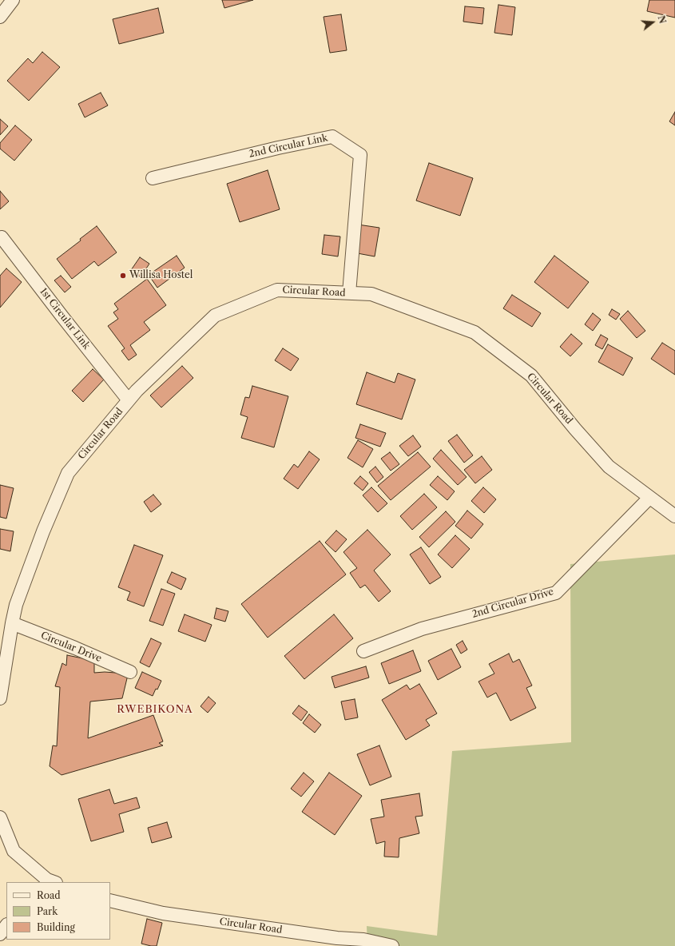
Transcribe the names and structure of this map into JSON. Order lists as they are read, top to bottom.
{
  "streets": {
    "street": [
      "2nd Circular Link",
      "Circular Road",
      "1st Circular Link",
      "2nd Circular Drive",
      "Circular Drive"
    ]
  },
  "crossings": [
    ["2nd Circular Link", "Circular Road"],
    ["Circular Road", "1st Circular Link"],
    ["Circular Road", "2nd Circular Drive"],
    ["Circular Road", "Circular Drive"]
  ],
  "districts": ["RWEBIKONA"],
  "places": ["Willisa Hostel"],
  "legend": ["Road", "Park", "Building"],
  "north": "right"
}
